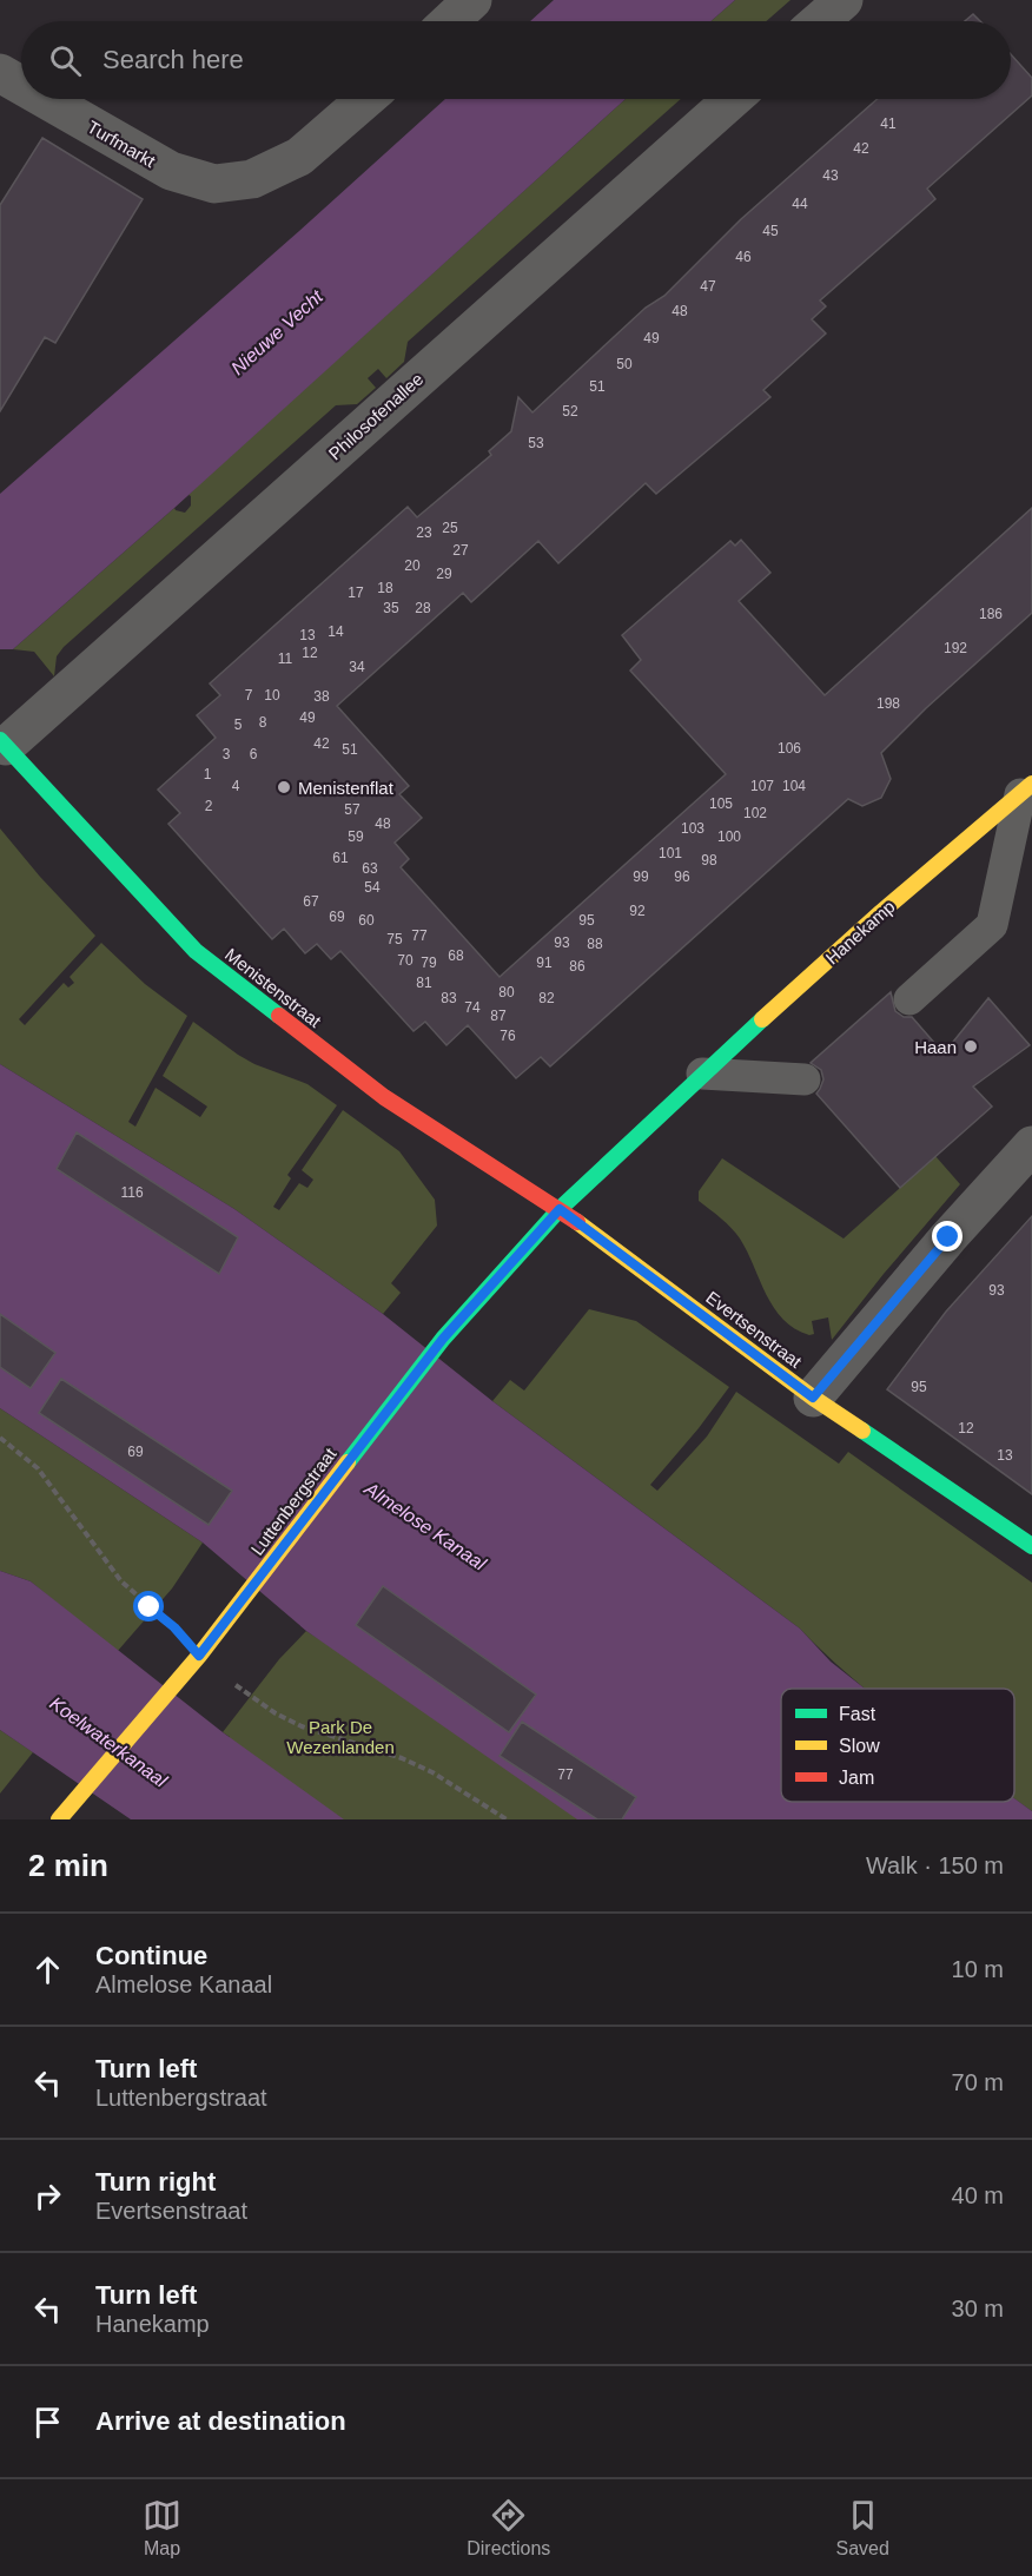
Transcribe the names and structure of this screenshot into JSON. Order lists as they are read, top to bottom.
{
  "streets": {
    "main road": [
      "Hanekamp",
      "Menistenstraat",
      "Evertsenstraat",
      "Luttenbergstraat"
    ],
    "street": ["Turfmarkt", "Philosofenallee"]
  },
  "crossings": [
    ["Philosofenallee", "Menistenstraat"],
    ["Hanekamp", "Menistenstraat"],
    ["Hanekamp", "Evertsenstraat"],
    ["Hanekamp", "Luttenbergstraat"],
    ["Menistenstraat", "Evertsenstraat"],
    ["Menistenstraat", "Luttenbergstraat"],
    ["Evertsenstraat", "Luttenbergstraat"]
  ],
  "water": ["Nieuwe Vecht", "Almelose Kanaal", "Koelwaterkanaal"],
  "parks": ["Park De Wezenlanden"],
  "places": ["Menistenflat", "Haan"],
  "house_numbers": [
    "41",
    "42",
    "43",
    "44",
    "45",
    "46",
    "47",
    "48",
    "49",
    "50",
    "51",
    "52",
    "53",
    "25",
    "23",
    "27",
    "20",
    "29",
    "18",
    "17",
    "35",
    "28",
    "186",
    "14",
    "13",
    "192",
    "12",
    "11",
    "34",
    "7",
    "10",
    "38",
    "198",
    "49",
    "8",
    "5",
    "42",
    "106",
    "51",
    "3",
    "6",
    "1",
    "4",
    "107",
    "104",
    "105",
    "2",
    "57",
    "102",
    "48",
    "103",
    "59",
    "100",
    "101",
    "61",
    "98",
    "63",
    "99",
    "96",
    "54",
    "67",
    "92",
    "69",
    "60",
    "95",
    "77",
    "75",
    "93",
    "88",
    "68",
    "70",
    "79",
    "91",
    "86",
    "81",
    "80",
    "83",
    "82",
    "74",
    "87",
    "76",
    "116",
    "93",
    "95",
    "12",
    "69",
    "13",
    "77"
  ],
  "legend": ["Fast", "Slow", "Jam"],
  "page": {
    "search": "Search here",
    "heading": ["2 min", "Walk · 150 m"],
    "list": [
      ["Continue", "Almelose Kanaal", "10 m"],
      ["Turn left", "Luttenbergstraat", "70 m"],
      ["Turn right", "Evertsenstraat", "40 m"],
      ["Turn left", "Hanekamp", "30 m"],
      "Arrive at destination"
    ],
    "nav": ["Map", "Directions", "Saved"]
  }
}
